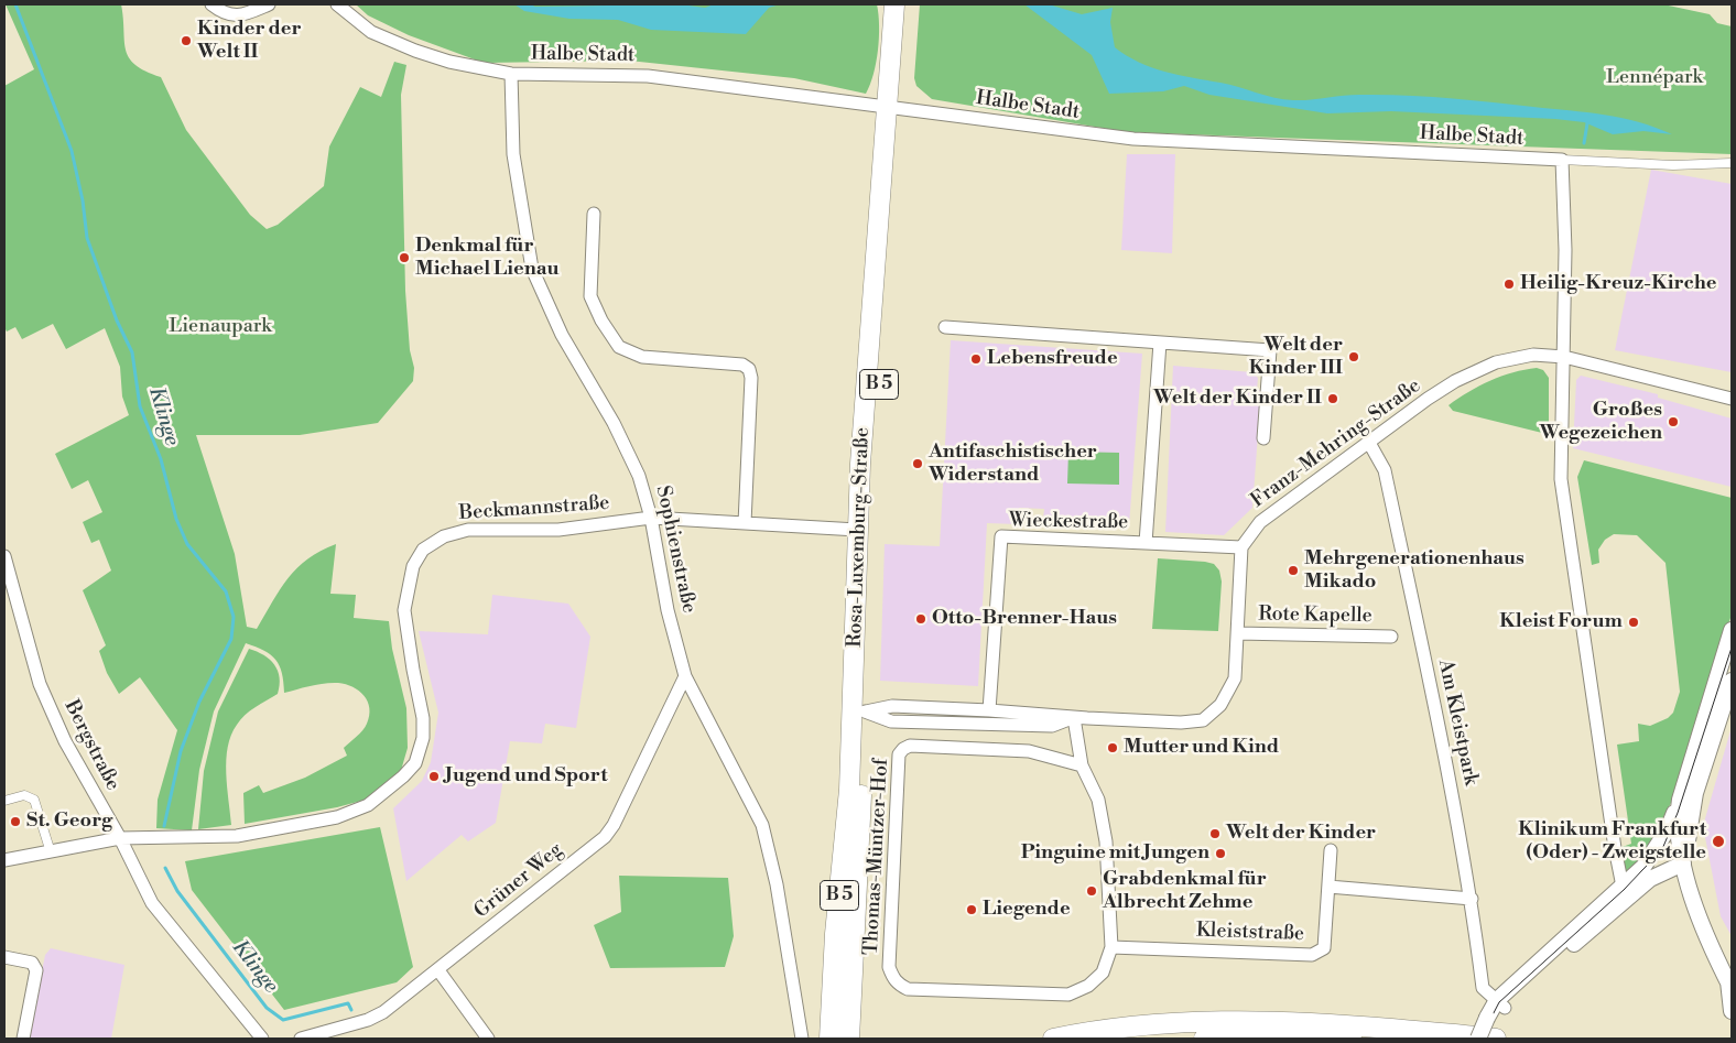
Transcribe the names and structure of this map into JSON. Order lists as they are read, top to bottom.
{
  "streets": {
    "main road": ["B 5", "Rosa-Luxemburg-Straße"],
    "street": [
      "Halbe Stadt",
      "Franz-Mehring-Straße",
      "Beckmannstraße",
      "Wieckestraße",
      "Sophienstraße",
      "Rote Kapelle",
      "Am Kleistpark",
      "Bergstraße",
      "Thomas-Müntzer-Hof",
      "Grüner Weg",
      "Kleiststraße"
    ]
  },
  "crossings": [
    ["Halbe Stadt", "Rosa-Luxemburg-Straße"],
    ["Halbe Stadt", "Sophienstraße"],
    ["Franz-Mehring-Straße", "Wieckestraße"],
    ["Franz-Mehring-Straße", "Am Kleistpark"],
    ["Beckmannstraße", "Rosa-Luxemburg-Straße"],
    ["Beckmannstraße", "Sophienstraße"],
    ["Beckmannstraße", "Bergstraße"],
    ["Sophienstraße", "Grüner Weg"],
    ["Thomas-Müntzer-Hof", "Kleiststraße"]
  ],
  "water": ["Klinge"],
  "parks": ["Lennépark", "Lienaupark"],
  "places": [
    "Kinder der Welt II",
    "Denkmal für Michael Lienau",
    "Heilig-Kreuz-Kirche",
    "Welt der Kinder III",
    "Lebensfreude",
    "Welt der Kinder II",
    "Großes Wegezeichen",
    "Antifaschistischer Widerstand",
    "Mehrgenerationenhaus Mikado",
    "Otto-Brenner-Haus",
    "Kleist Forum",
    "Mutter und Kind",
    "Jugend und Sport",
    "St. Georg",
    "Welt der Kinder",
    "Klinikum Frankfurt (Oder) - Zweigstelle",
    "Pinguine mit Jungen",
    "Grabdenkmal für Albrecht Zehme",
    "Liegende"
  ]
}
